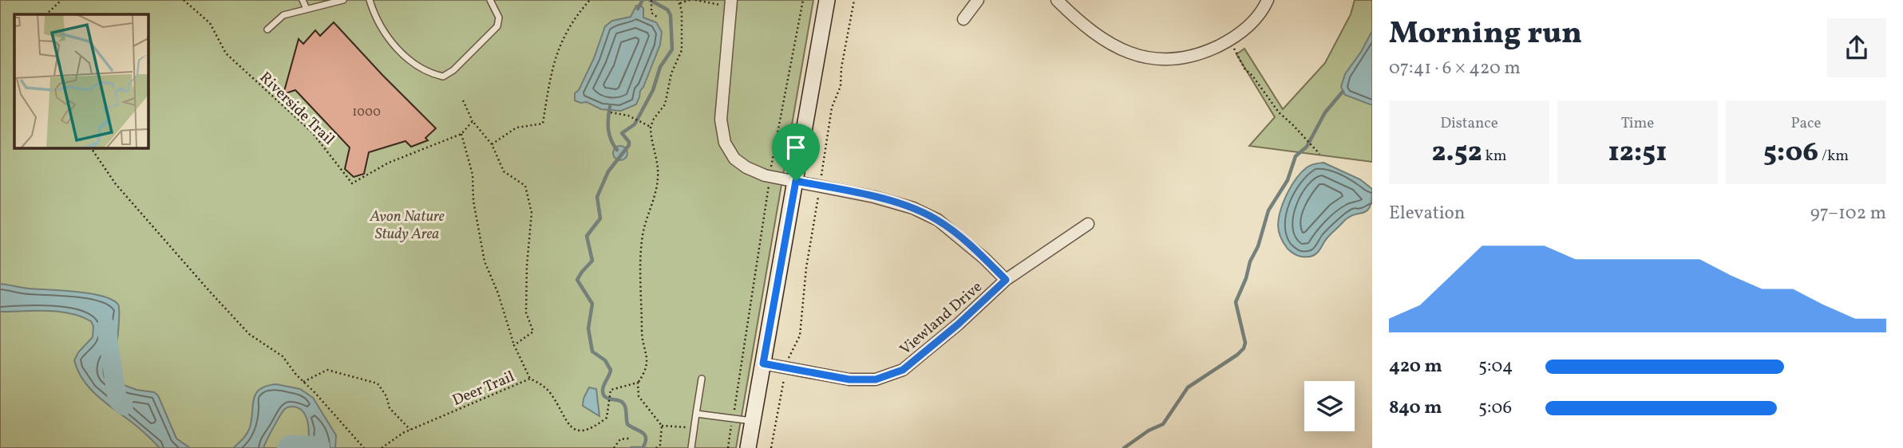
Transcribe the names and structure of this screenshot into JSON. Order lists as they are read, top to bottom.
{
  "streets": {
    "street": ["Viewland Drive"],
    "path": ["Riverside Trail", "Deer Trail"]
  },
  "parks": ["Avon Nature Study Area"],
  "house_numbers": ["1000"],
  "page": {
    "heading": ["Morning run", "07:41 · 6 × 420 m"],
    "stats": [
      ["Distance", "2.52 km"],
      ["Time", "12:51"],
      ["Pace", "5:06 /km"]
    ],
    "chart": ["Elevation", "97–102 m"],
    "list": [
      {
        "name": "420 m",
        "note": "5:04"
      },
      {
        "name": "840 m",
        "note": "5:06"
      }
    ]
  }
}
